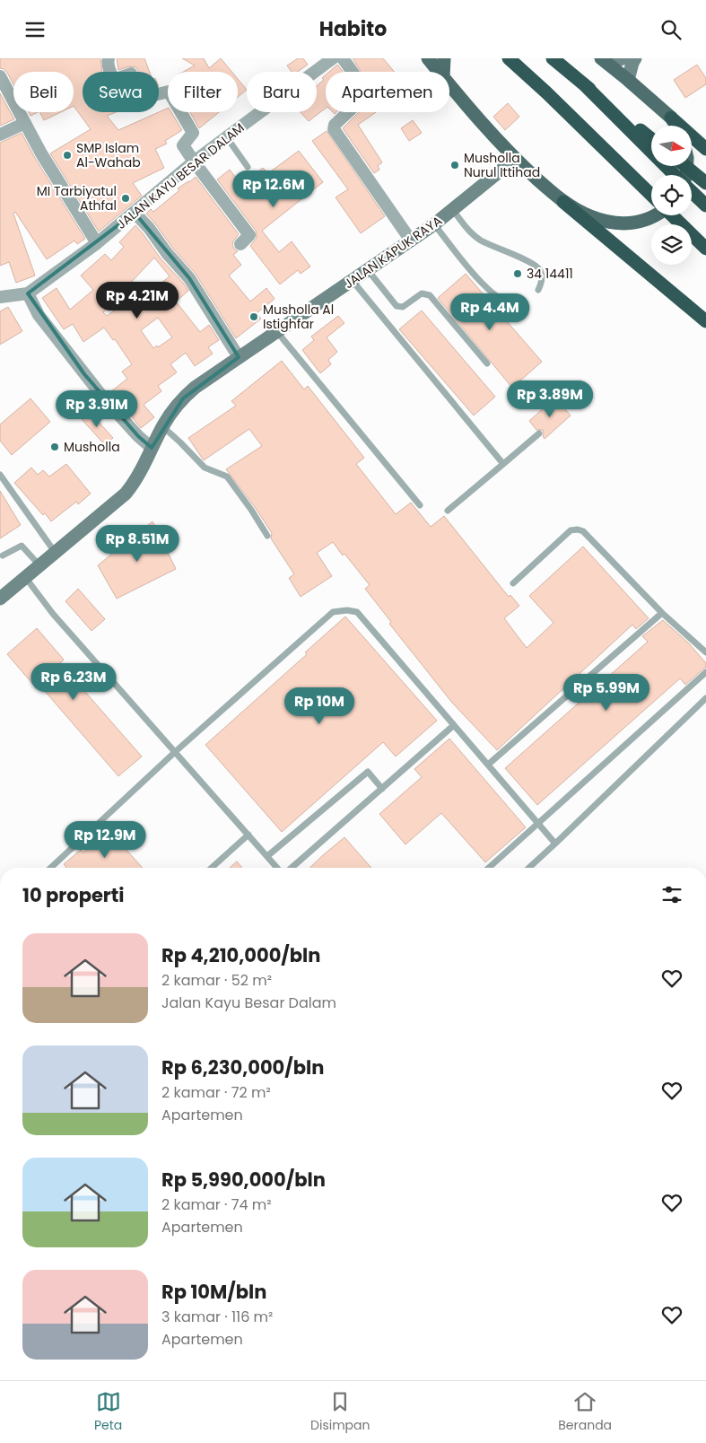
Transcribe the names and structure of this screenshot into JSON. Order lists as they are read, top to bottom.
{
  "streets": {
    "main road": ["JALAN KAPUK RAYA"],
    "street": ["JALAN KAYU BESAR DALAM"]
  },
  "places": [
    "SMP Islam Al-Wahab",
    "Musholla Nurul Ittihad",
    "MI Tarbiyatul Athfal",
    "34 14411",
    "Musholla Al Istighfar",
    "Musholla"
  ],
  "north": "right",
  "page": {
    "header": "Habito",
    "chip": [
      "Beli",
      "Sewa",
      "Filter",
      "Baru",
      "Apartemen"
    ],
    "price": [
      "Rp 12.6M",
      "Rp 4.21M",
      "Rp 4.4M",
      "Rp 3.89M",
      "Rp 3.91M",
      "Rp 8.51M",
      "Rp 6.23M",
      "Rp 5.99M",
      "Rp 10M",
      "Rp 12.9M"
    ],
    "heading": "10 properti",
    "list": [
      {
        "name": "Rp 4,210,000/bln",
        "note": "2 kamar · 52 m² · Jalan Kayu Besar Dalam"
      },
      {
        "name": "Rp 6,230,000/bln",
        "note": "2 kamar · 72 m² · Apartemen"
      },
      {
        "name": "Rp 5,990,000/bln",
        "note": "2 kamar · 74 m² · Apartemen"
      },
      {
        "name": "Rp 10M/bln",
        "note": "3 kamar · 116 m² · Apartemen"
      }
    ],
    "tabs": ["Peta", "Disimpan", "Beranda"]
  }
}
